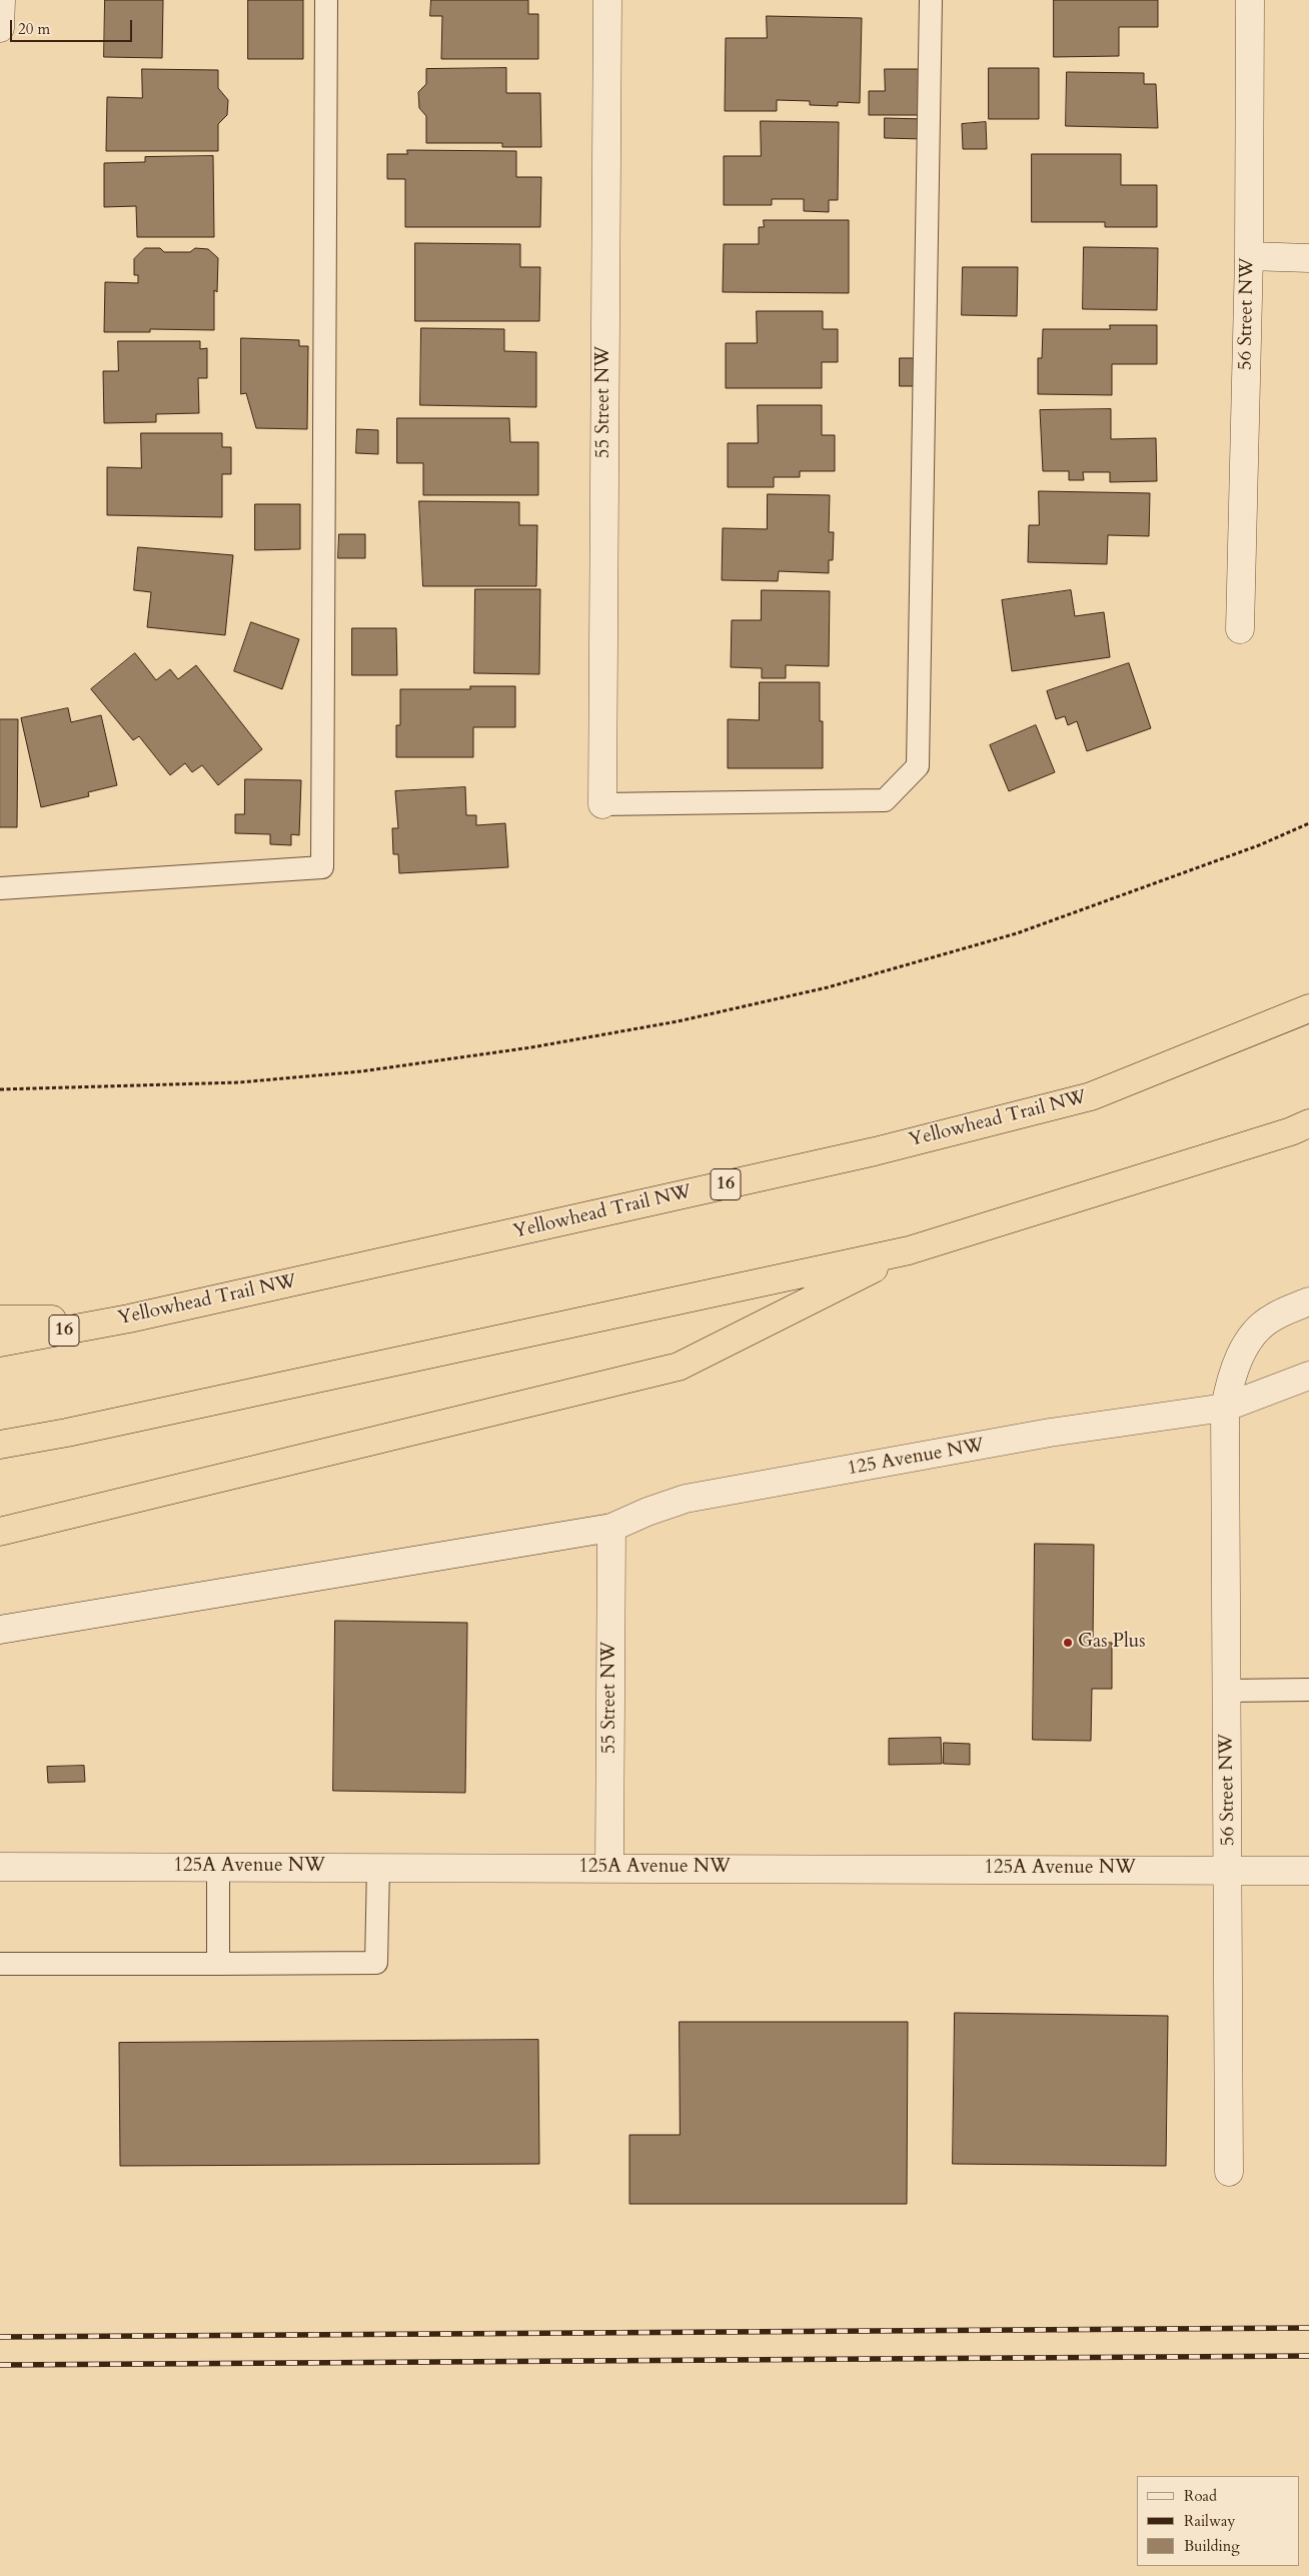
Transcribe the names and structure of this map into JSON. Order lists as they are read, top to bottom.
{
  "streets": {
    "highway": ["Yellowhead Trail NW", "16"],
    "street": [
      "56 Street NW",
      "55 Street NW",
      "125 Avenue NW",
      "125A Avenue NW"
    ]
  },
  "crossings": [
    ["56 Street NW", "125 Avenue NW"],
    ["56 Street NW", "125A Avenue NW"],
    ["55 Street NW", "125 Avenue NW"],
    ["55 Street NW", "125A Avenue NW"]
  ],
  "places": ["Gas Plus"],
  "legend": ["Road", "Railway", "Building"],
  "scale_bar": "20 m"
}
